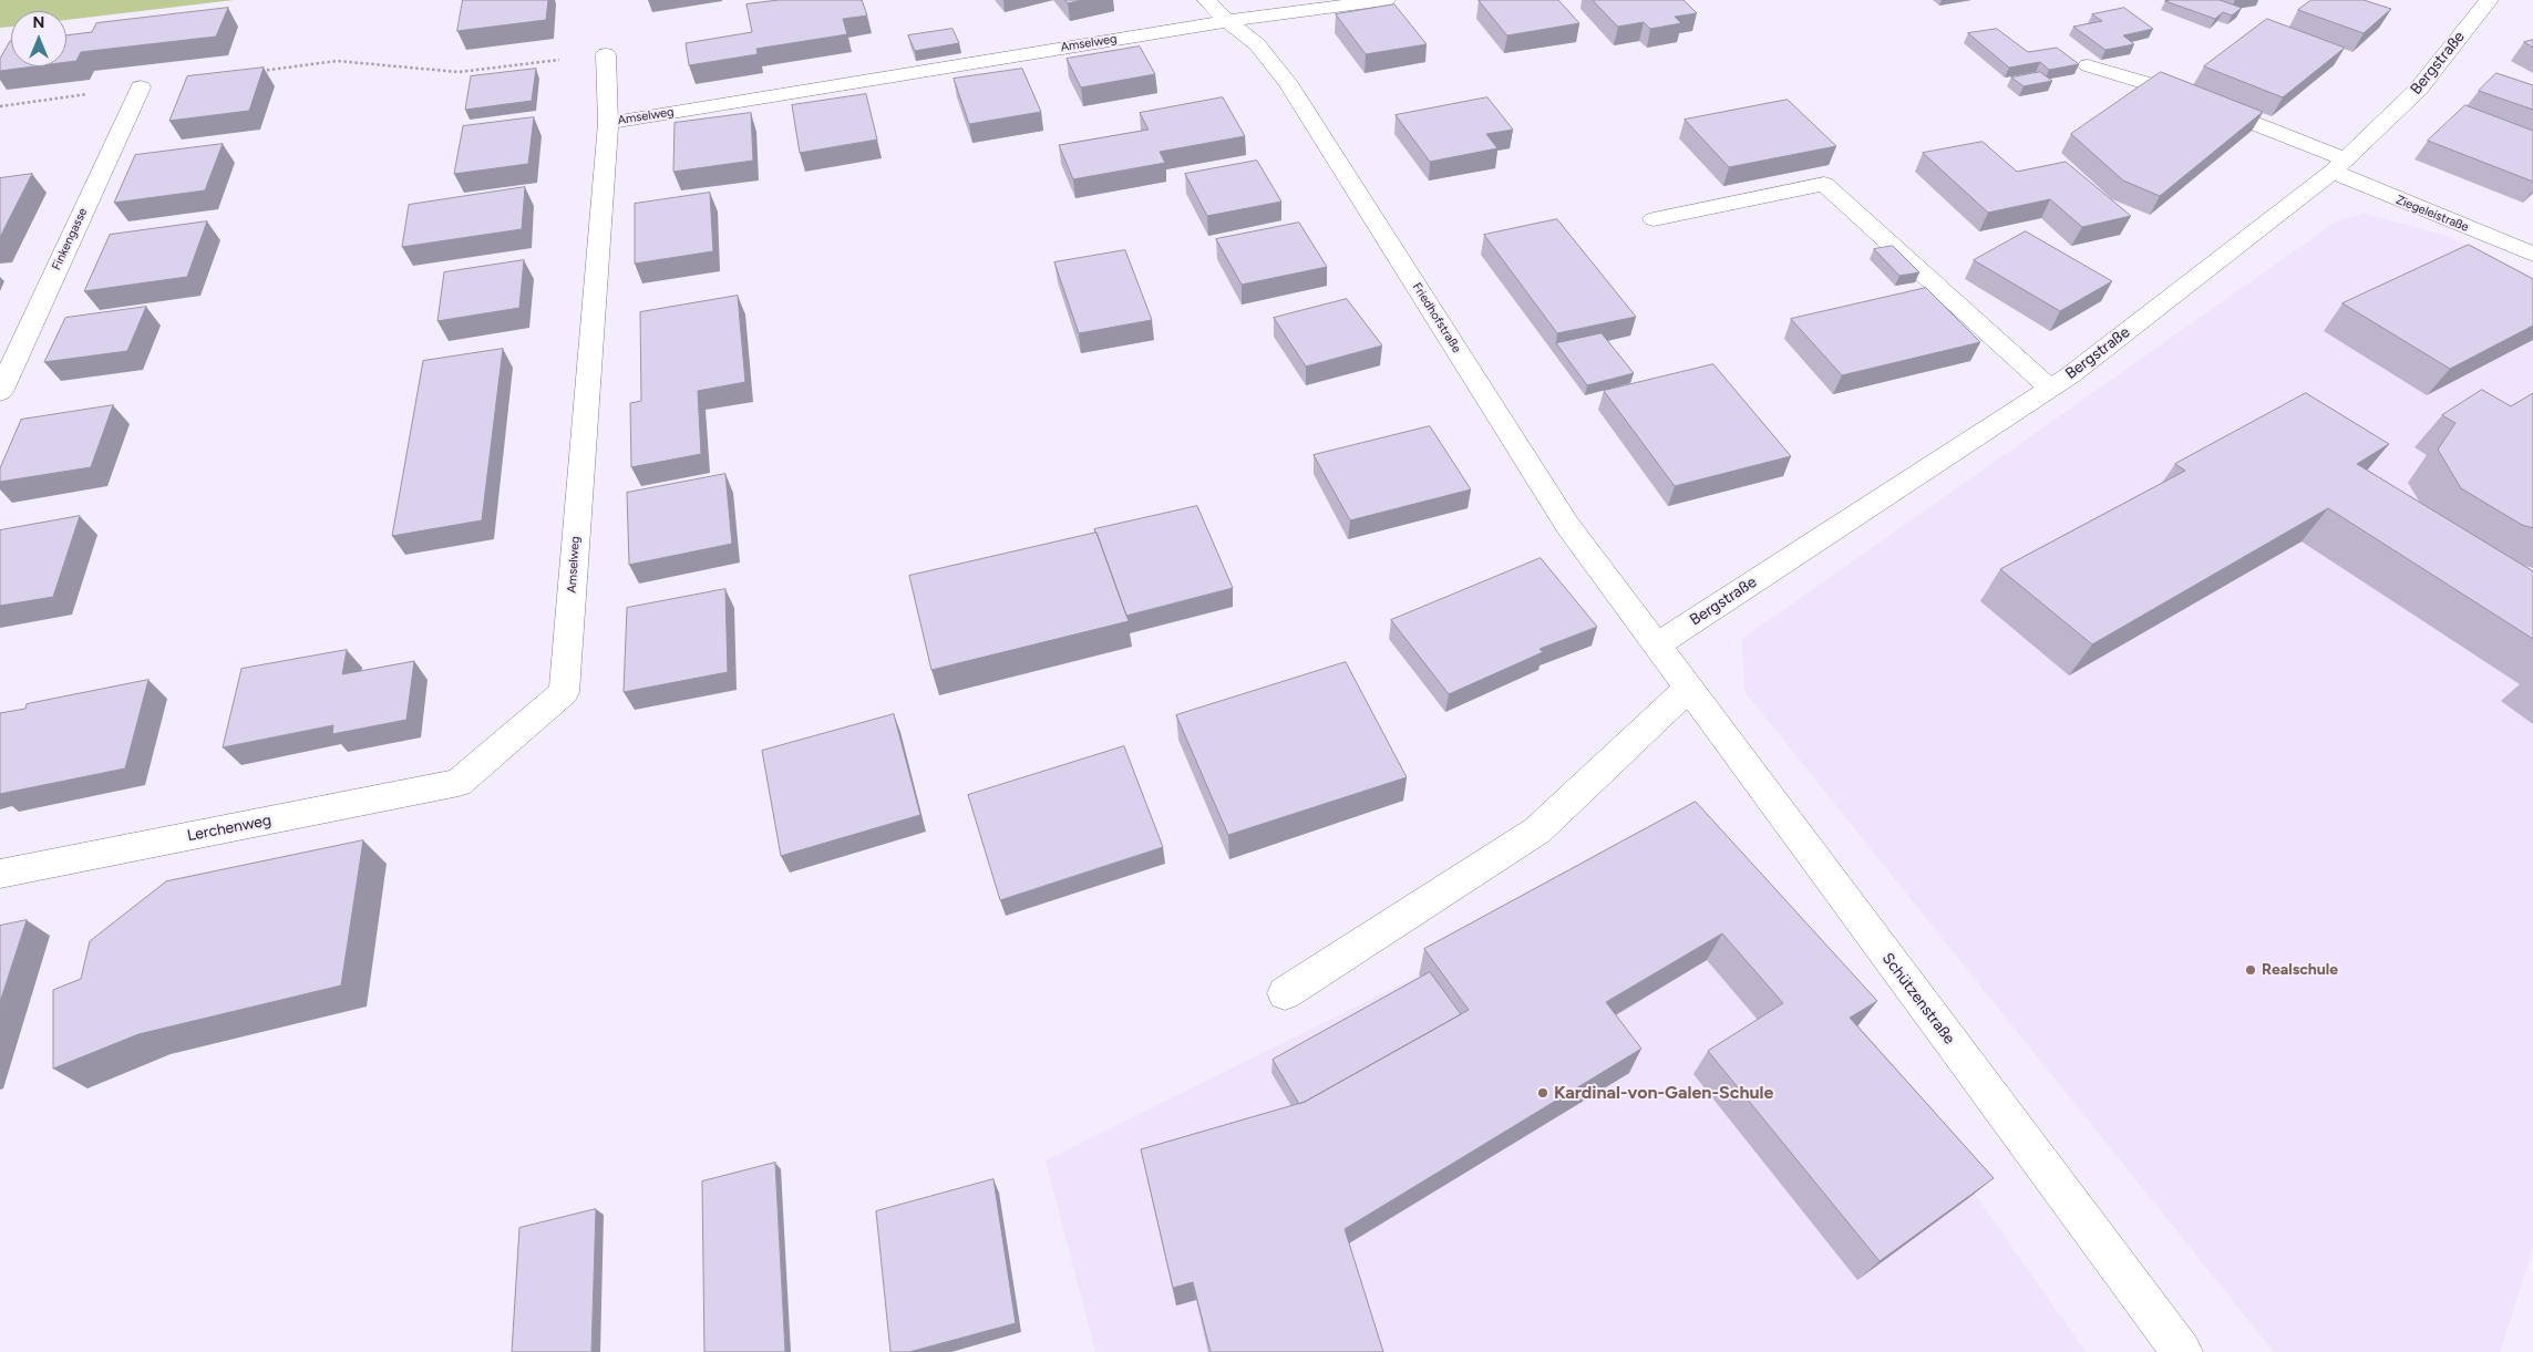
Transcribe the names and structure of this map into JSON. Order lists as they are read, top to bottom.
{
  "streets": {
    "street": [
      "Amselweg",
      "Bergstraße",
      "Ziegeleistraße",
      "Finkengasse",
      "Friedhofstraße",
      "Lerchenweg",
      "Schützenstraße"
    ]
  },
  "crossings": [
    ["Amselweg", "Friedhofstraße"],
    ["Amselweg", "Lerchenweg"],
    ["Bergstraße", "Ziegeleistraße"],
    ["Bergstraße", "Friedhofstraße"],
    ["Bergstraße", "Schützenstraße"],
    ["Friedhofstraße", "Schützenstraße"]
  ],
  "places": ["Realschule", "Kardinal-von-Galen-Schule"],
  "north": "top"
}
